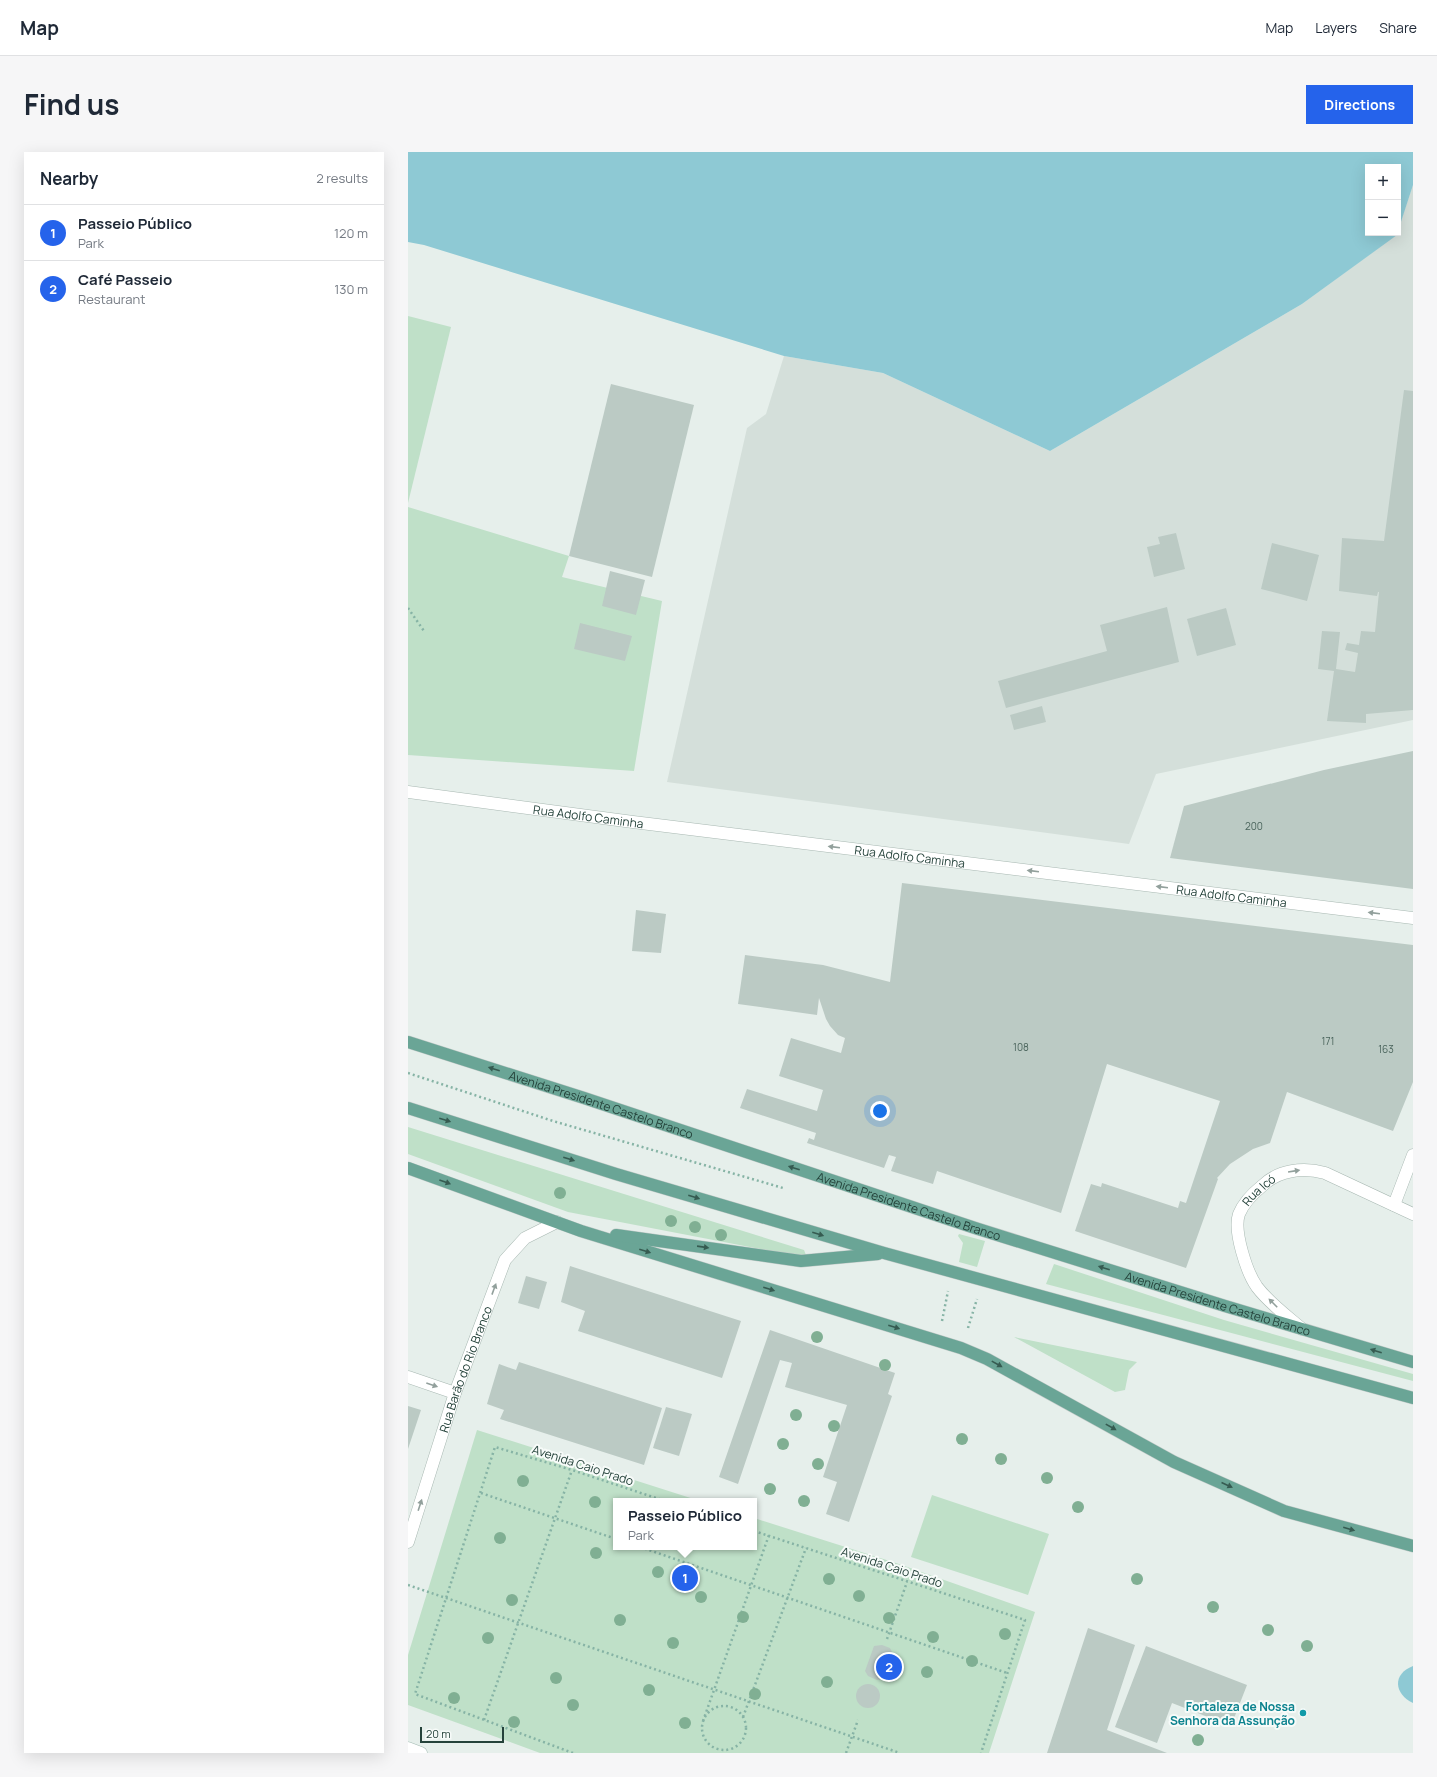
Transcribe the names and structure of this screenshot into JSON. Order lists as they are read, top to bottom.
{
  "streets": {
    "main road": ["Avenida Presidente Castelo Branco"],
    "street": ["Rua Adolfo Caminha", "Rua Icó", "Rua Barão do Rio Branco"],
    "path": ["Avenida Caio Prado"]
  },
  "crossings": [
    ["Avenida Presidente Castelo Branco", "Rua Icó"]
  ],
  "one_way": ["Rua Adolfo Caminha", "Rua Barão do Rio Branco"],
  "places": ["Fortaleza de Nossa Senhora da Assunção"],
  "house_numbers": [
    "200",
    "171",
    "108",
    "163"
  ],
  "scale_bar": "20 m",
  "page": {
    "header": "Map",
    "nav": ["Map", "Layers", "Share"],
    "title": "Find us",
    "buttons": "Directions",
    "heading": ["Nearby", "2 results"],
    "map_buttons": ["+", "−"],
    "list": [
      {
        "mark": "1",
        "name": "Passeio Público",
        "note": "Park",
        "value": "120 m"
      },
      {
        "mark": "2",
        "name": "Café Passeio",
        "note": "Restaurant",
        "value": "130 m"
      }
    ],
    "popup": ["Passeio Público", "Park"],
    "pins": ["1", "2"],
    "scale": "20 m"
  }
}
